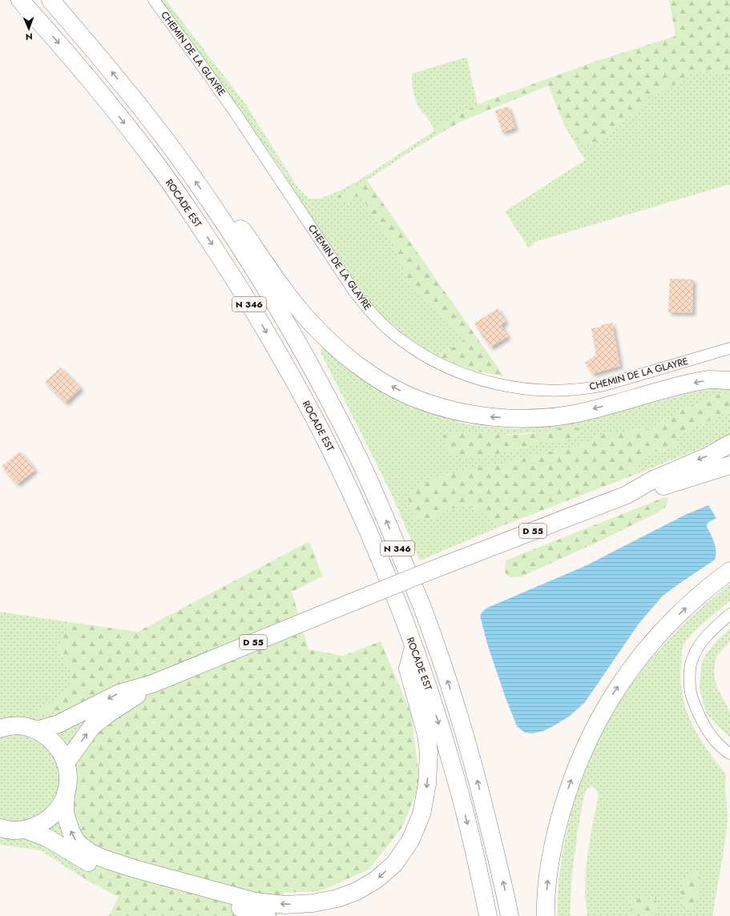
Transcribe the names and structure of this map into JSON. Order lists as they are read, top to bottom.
{
  "streets": {
    "main road": ["ROCADE EST", "N 346", "D 55"],
    "street": ["CHEMIN DE LA GLAYRE"]
  },
  "north": "bottom"
}
